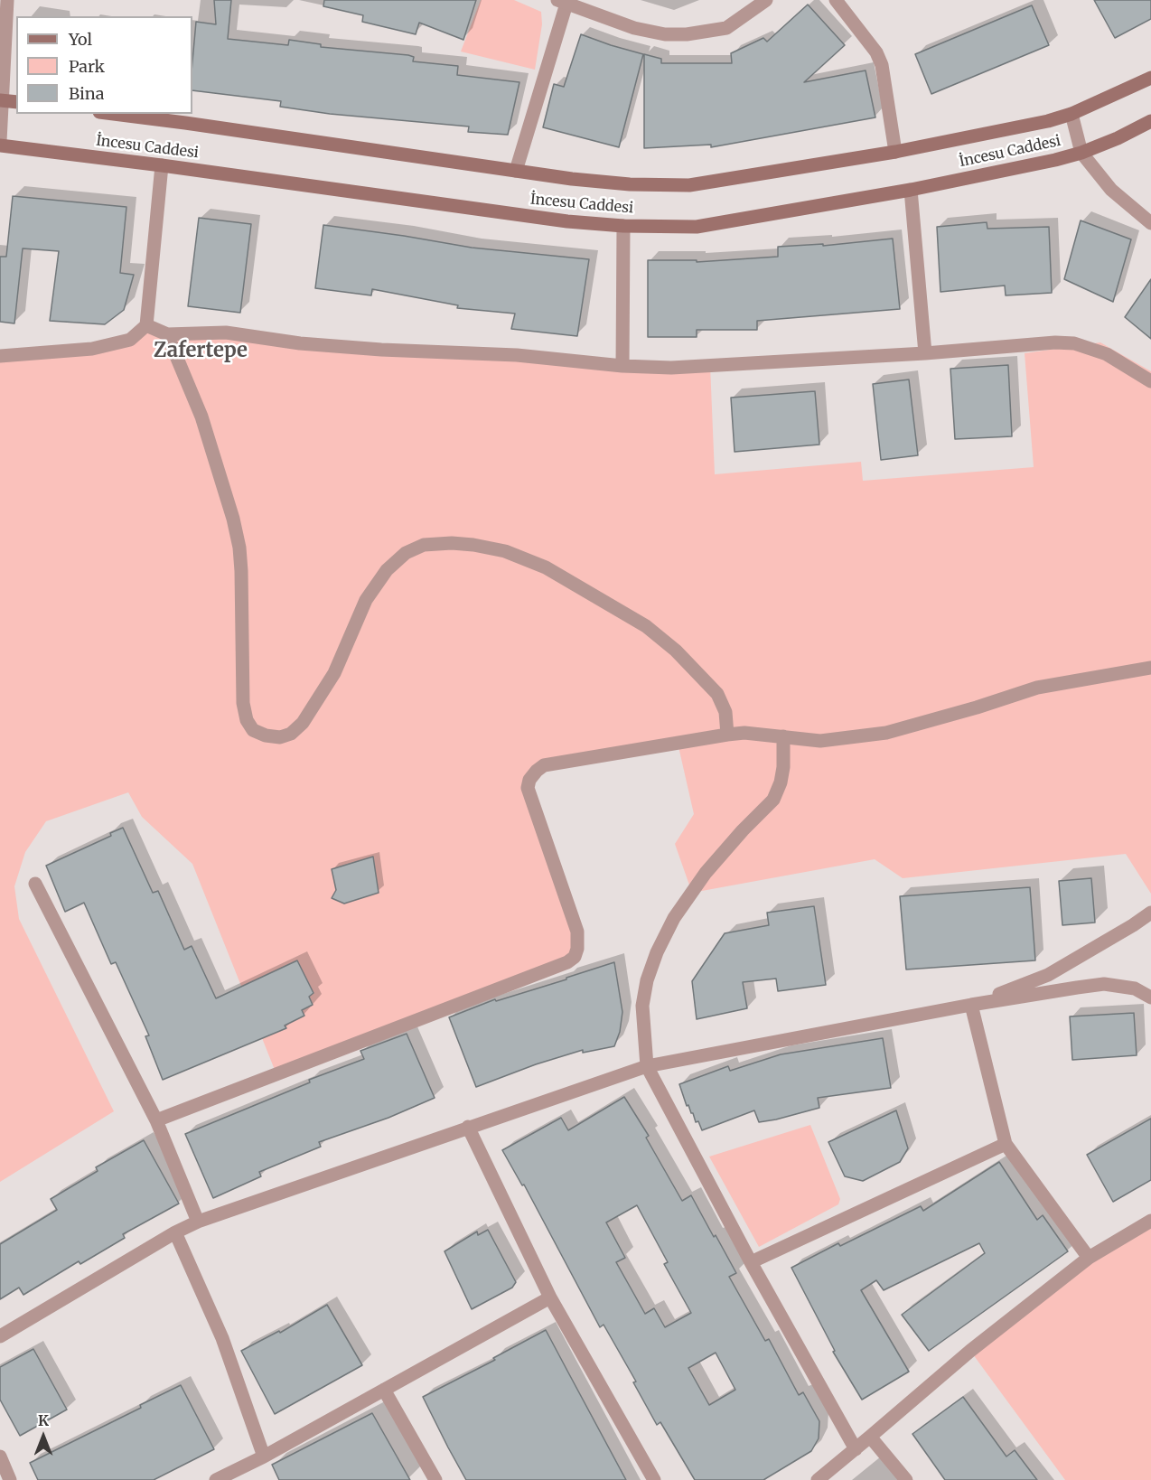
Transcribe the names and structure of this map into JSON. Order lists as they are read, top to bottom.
{
  "streets": {
    "main road": ["İncesu Caddesi"]
  },
  "districts": ["Zafertepe"],
  "legend": ["Yol", "Park", "Bina"],
  "north": "top"
}
